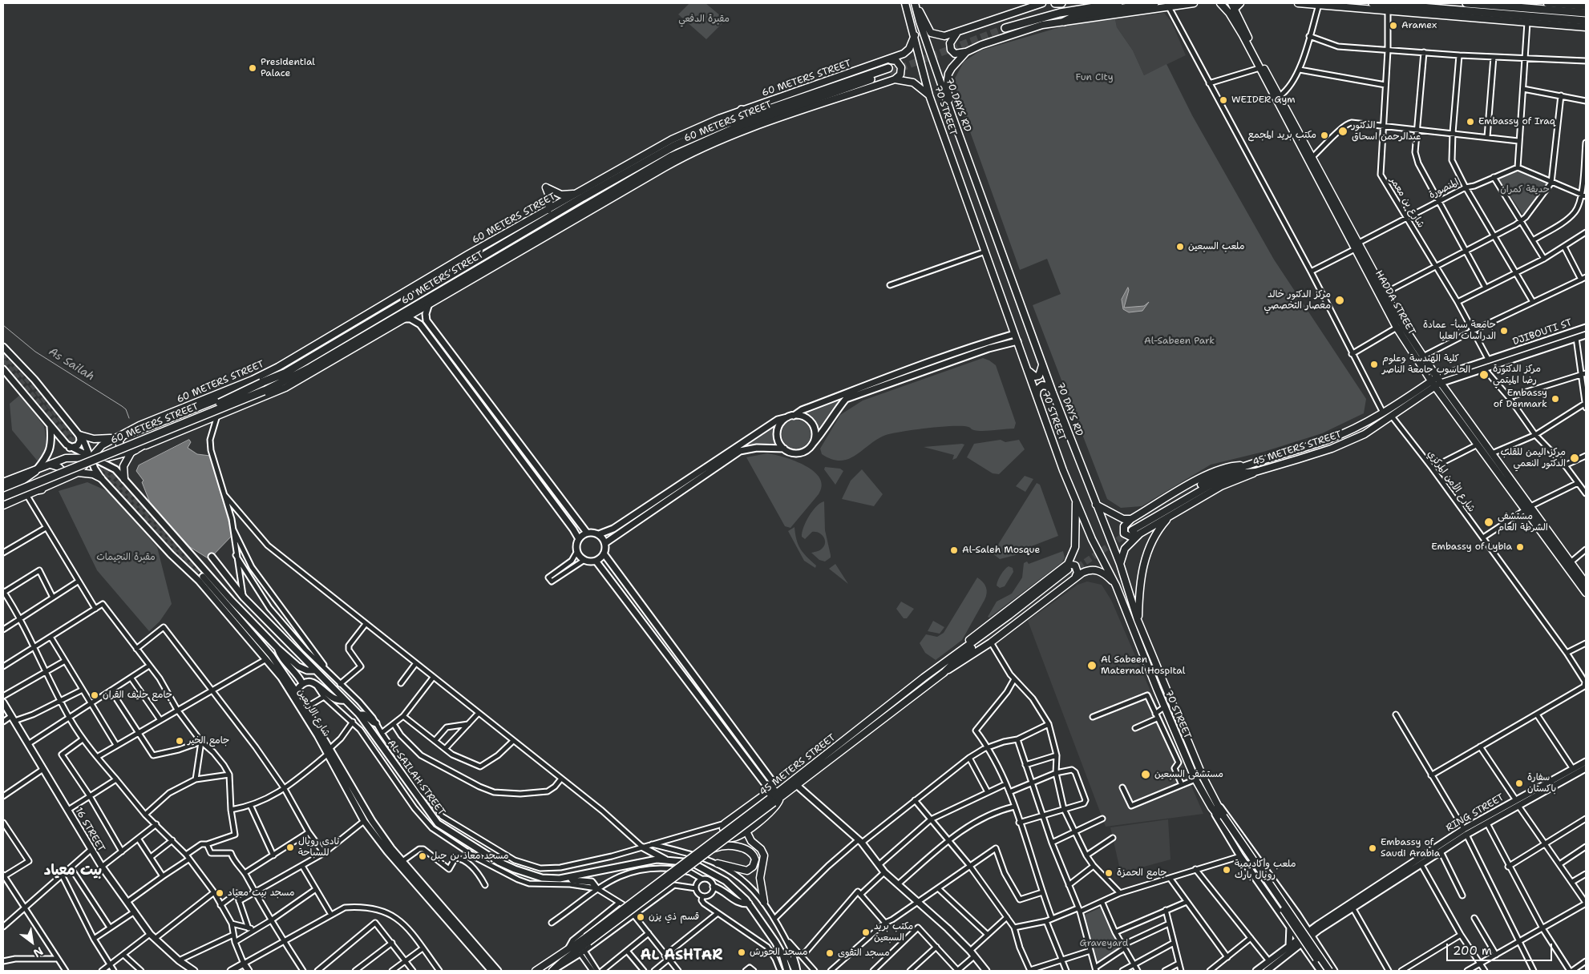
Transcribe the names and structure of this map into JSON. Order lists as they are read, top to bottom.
{
  "streets": {
    "highway": ["60 METERS STREET"],
    "main road": [
      "70 DAYS RD",
      "70 STREET",
      "HADDA STREET",
      "DJIBOUTI ST",
      "45 METERS STREET",
      "شارع الاربعين",
      "AL SAILAH STREET",
      "RING STREET",
      "16 STREET"
    ],
    "street": ["المنصورة", "شارع بن معمر", "شارع الأمن المركزي"]
  },
  "crossings": [
    ["60 METERS STREET", "70 STREET"],
    ["60 METERS STREET", "شارع الاربعين"],
    ["70 DAYS RD", "70 STREET"],
    ["المنصورة", "شارع بن معمر"],
    ["المنصورة", "HADDA STREET"],
    ["شارع بن معمر", "DJIBOUTI ST"],
    ["HADDA STREET", "DJIBOUTI ST"],
    ["HADDA STREET", "45 METERS STREET"],
    ["DJIBOUTI ST", "45 METERS STREET"],
    ["45 METERS STREET", "شارع الأمن المركزي"]
  ],
  "districts": ["بيت معياد", "AL ASHTAR"],
  "water": ["As Sailah"],
  "parks": [
    "مقبرة الدفعي",
    "Fun City",
    "حديقة كمران",
    "Al-Sabeen Park",
    "مقبرة النجيمات",
    "Graveyard"
  ],
  "places": [
    "Aramex",
    "Presidential Palace",
    "WEIDER Gym",
    "Embassy of Iraq",
    "الدكتور عبدالرحمن اسحاق",
    "مكتب بريد المجمع",
    "ملعب السبعين",
    "مركز الدكتور خالد معصار التخصصي",
    "جامعة سبأ- عمادة الدراسات العليا",
    "كلية الهندسة وعلوم الحاسوب جامعة الناصر",
    "مركز الدكتورة رضا الميتمي",
    "Embassy of Denmark",
    "مركز اليمن للقلب الدكتور النعمي",
    "مستشفى الشرطة العام",
    "Embassy of Lybia",
    "Al-Saleh Mosque",
    "Al Sabeen Maternal Hospital",
    "جامع حليف القران",
    "جامع الخير",
    "مستشفى السبعين",
    "سفارة باكستان",
    "نادي رويال للسباحة",
    "Embassy of Saudi Arabia",
    "مسجد معاذ بن جبل",
    "ملعب وأكاديمية رويال بارك",
    "جامع الحمزة",
    "مسجد بيت معياد",
    "قسم ذي يزن",
    "مكتب بريد السبعين",
    "مسجد الحورش",
    "مسجد التقوى"
  ],
  "scale_bar": "200 m",
  "north": "bottom right"
}
